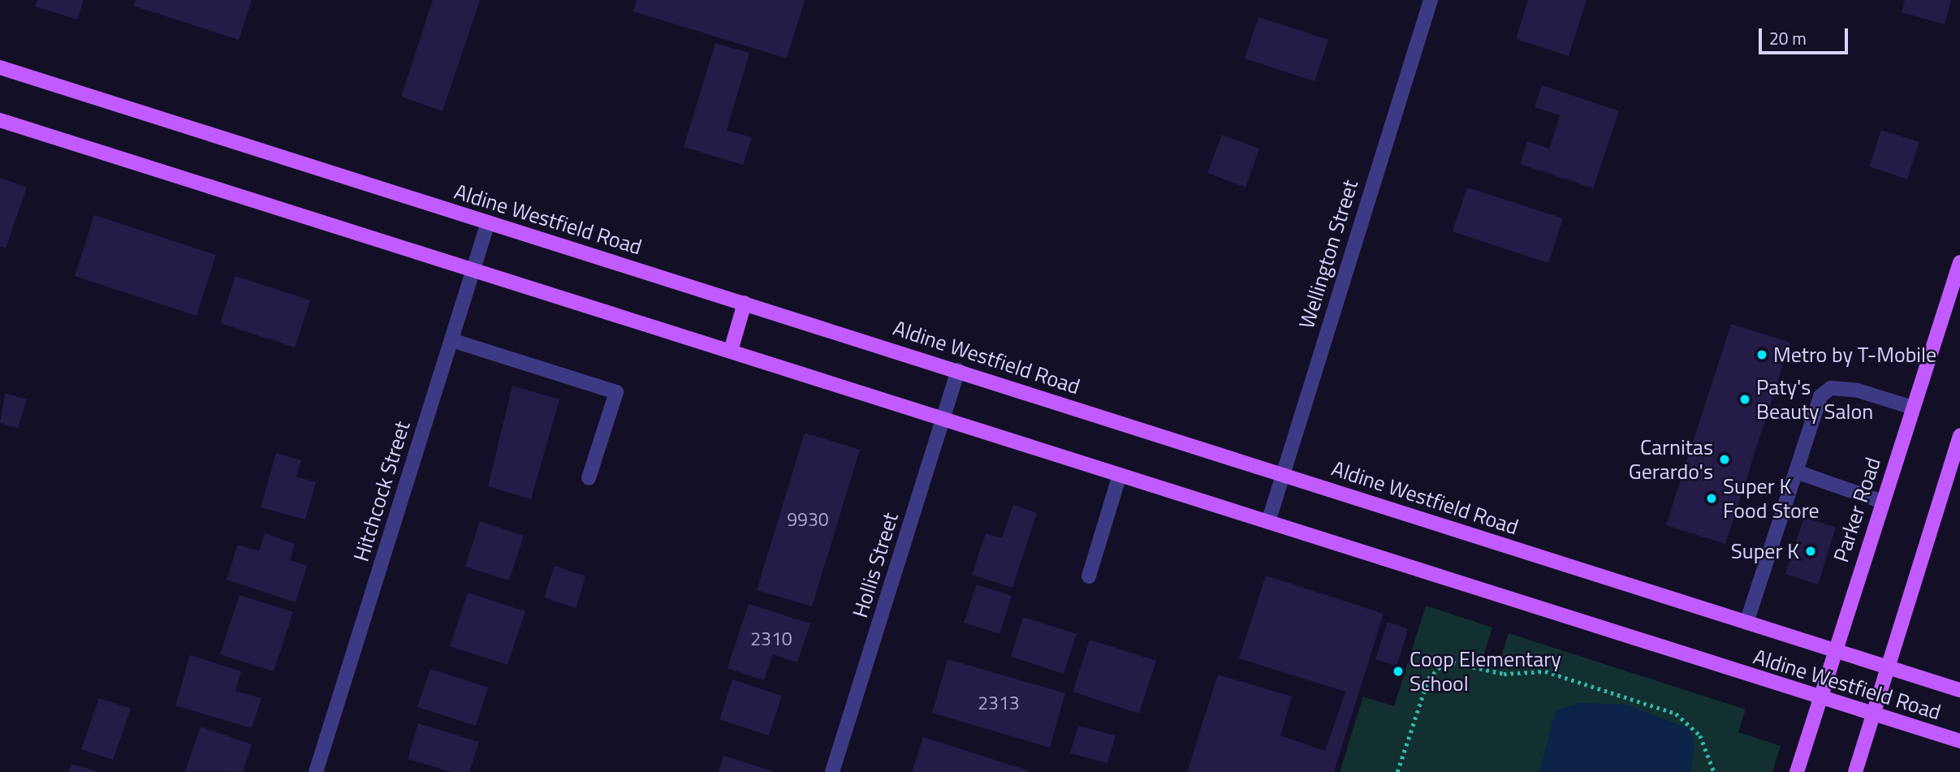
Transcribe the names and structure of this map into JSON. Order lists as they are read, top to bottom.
{
  "streets": {
    "main road": ["Aldine Westfield Road", "Parker Road"],
    "street": ["Wellington Street", "Hitchcock Street", "Hollis Street"]
  },
  "crossings": [
    ["Aldine Westfield Road", "Wellington Street"],
    ["Aldine Westfield Road", "Hitchcock Street"],
    ["Aldine Westfield Road", "Parker Road"],
    ["Aldine Westfield Road", "Hollis Street"]
  ],
  "places": [
    "Metro by T-Mobile",
    "Paty's Beauty Salon",
    "Carnitas Gerardo's",
    "Super K Food Store",
    "Super K",
    "Coop Elementary School"
  ],
  "house_numbers": ["9930", "2310", "2313"],
  "scale_bar": "20 m"
}
